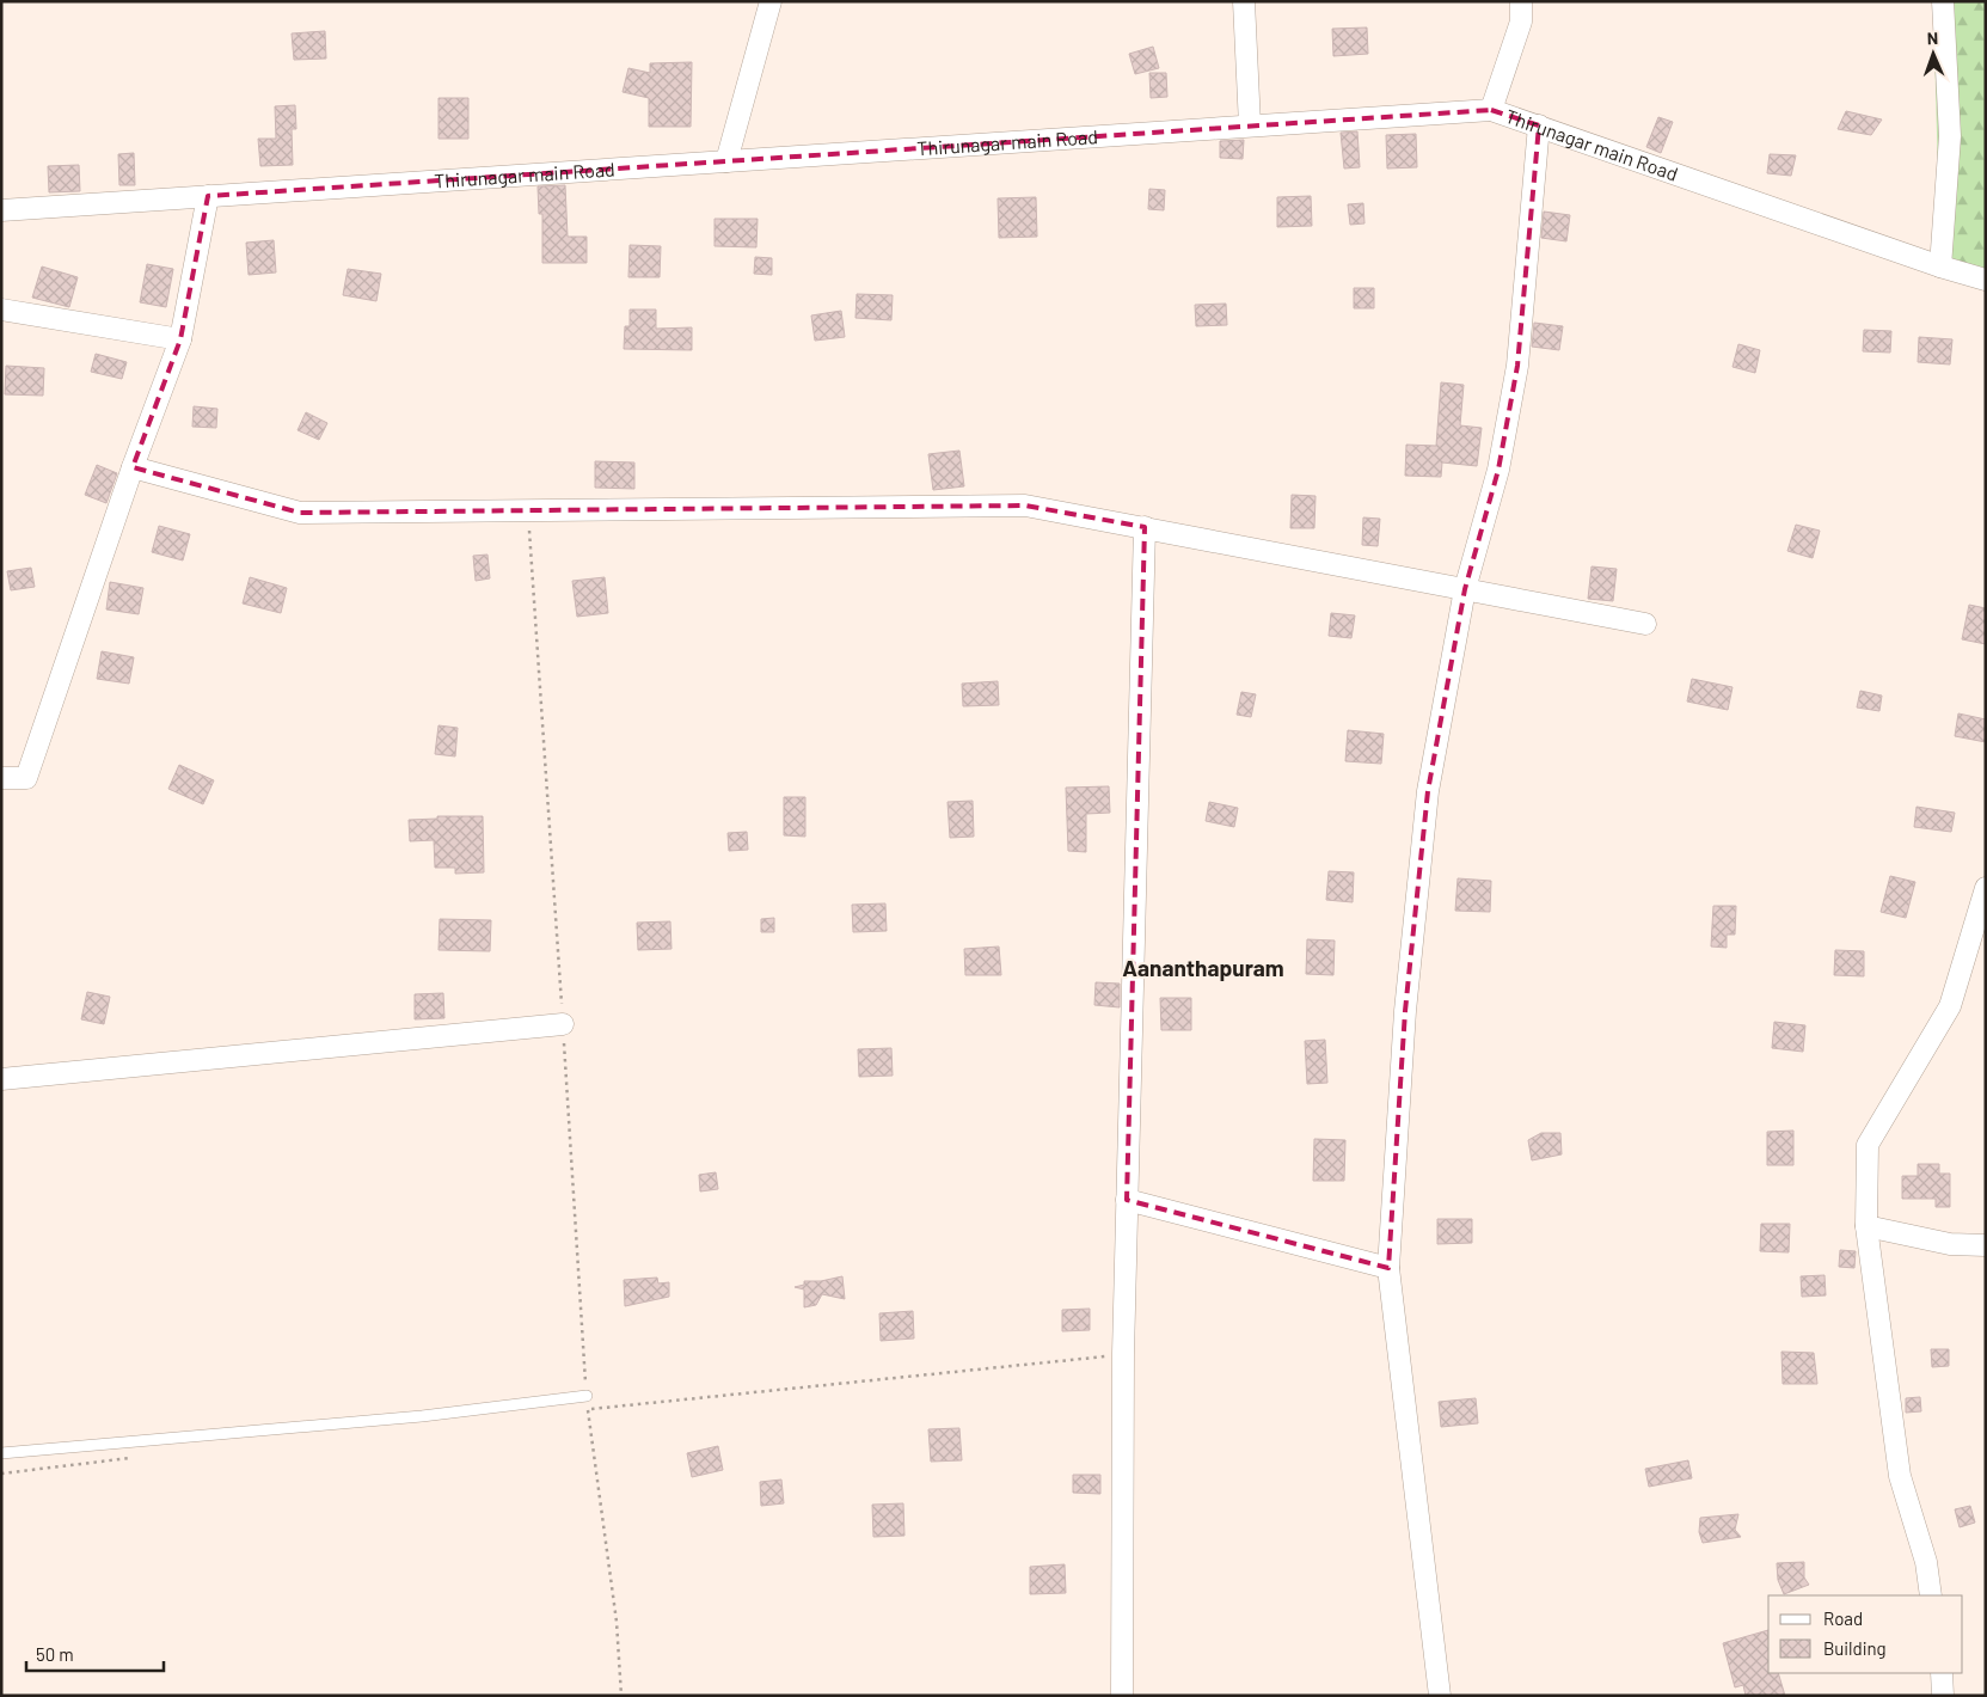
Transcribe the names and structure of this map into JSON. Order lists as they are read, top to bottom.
{
  "streets": {
    "street": ["Thirunagar main Road"]
  },
  "districts": ["Aananthapuram"],
  "legend": ["Road", "Building"],
  "scale_bar": "50 m",
  "north": "top"
}
